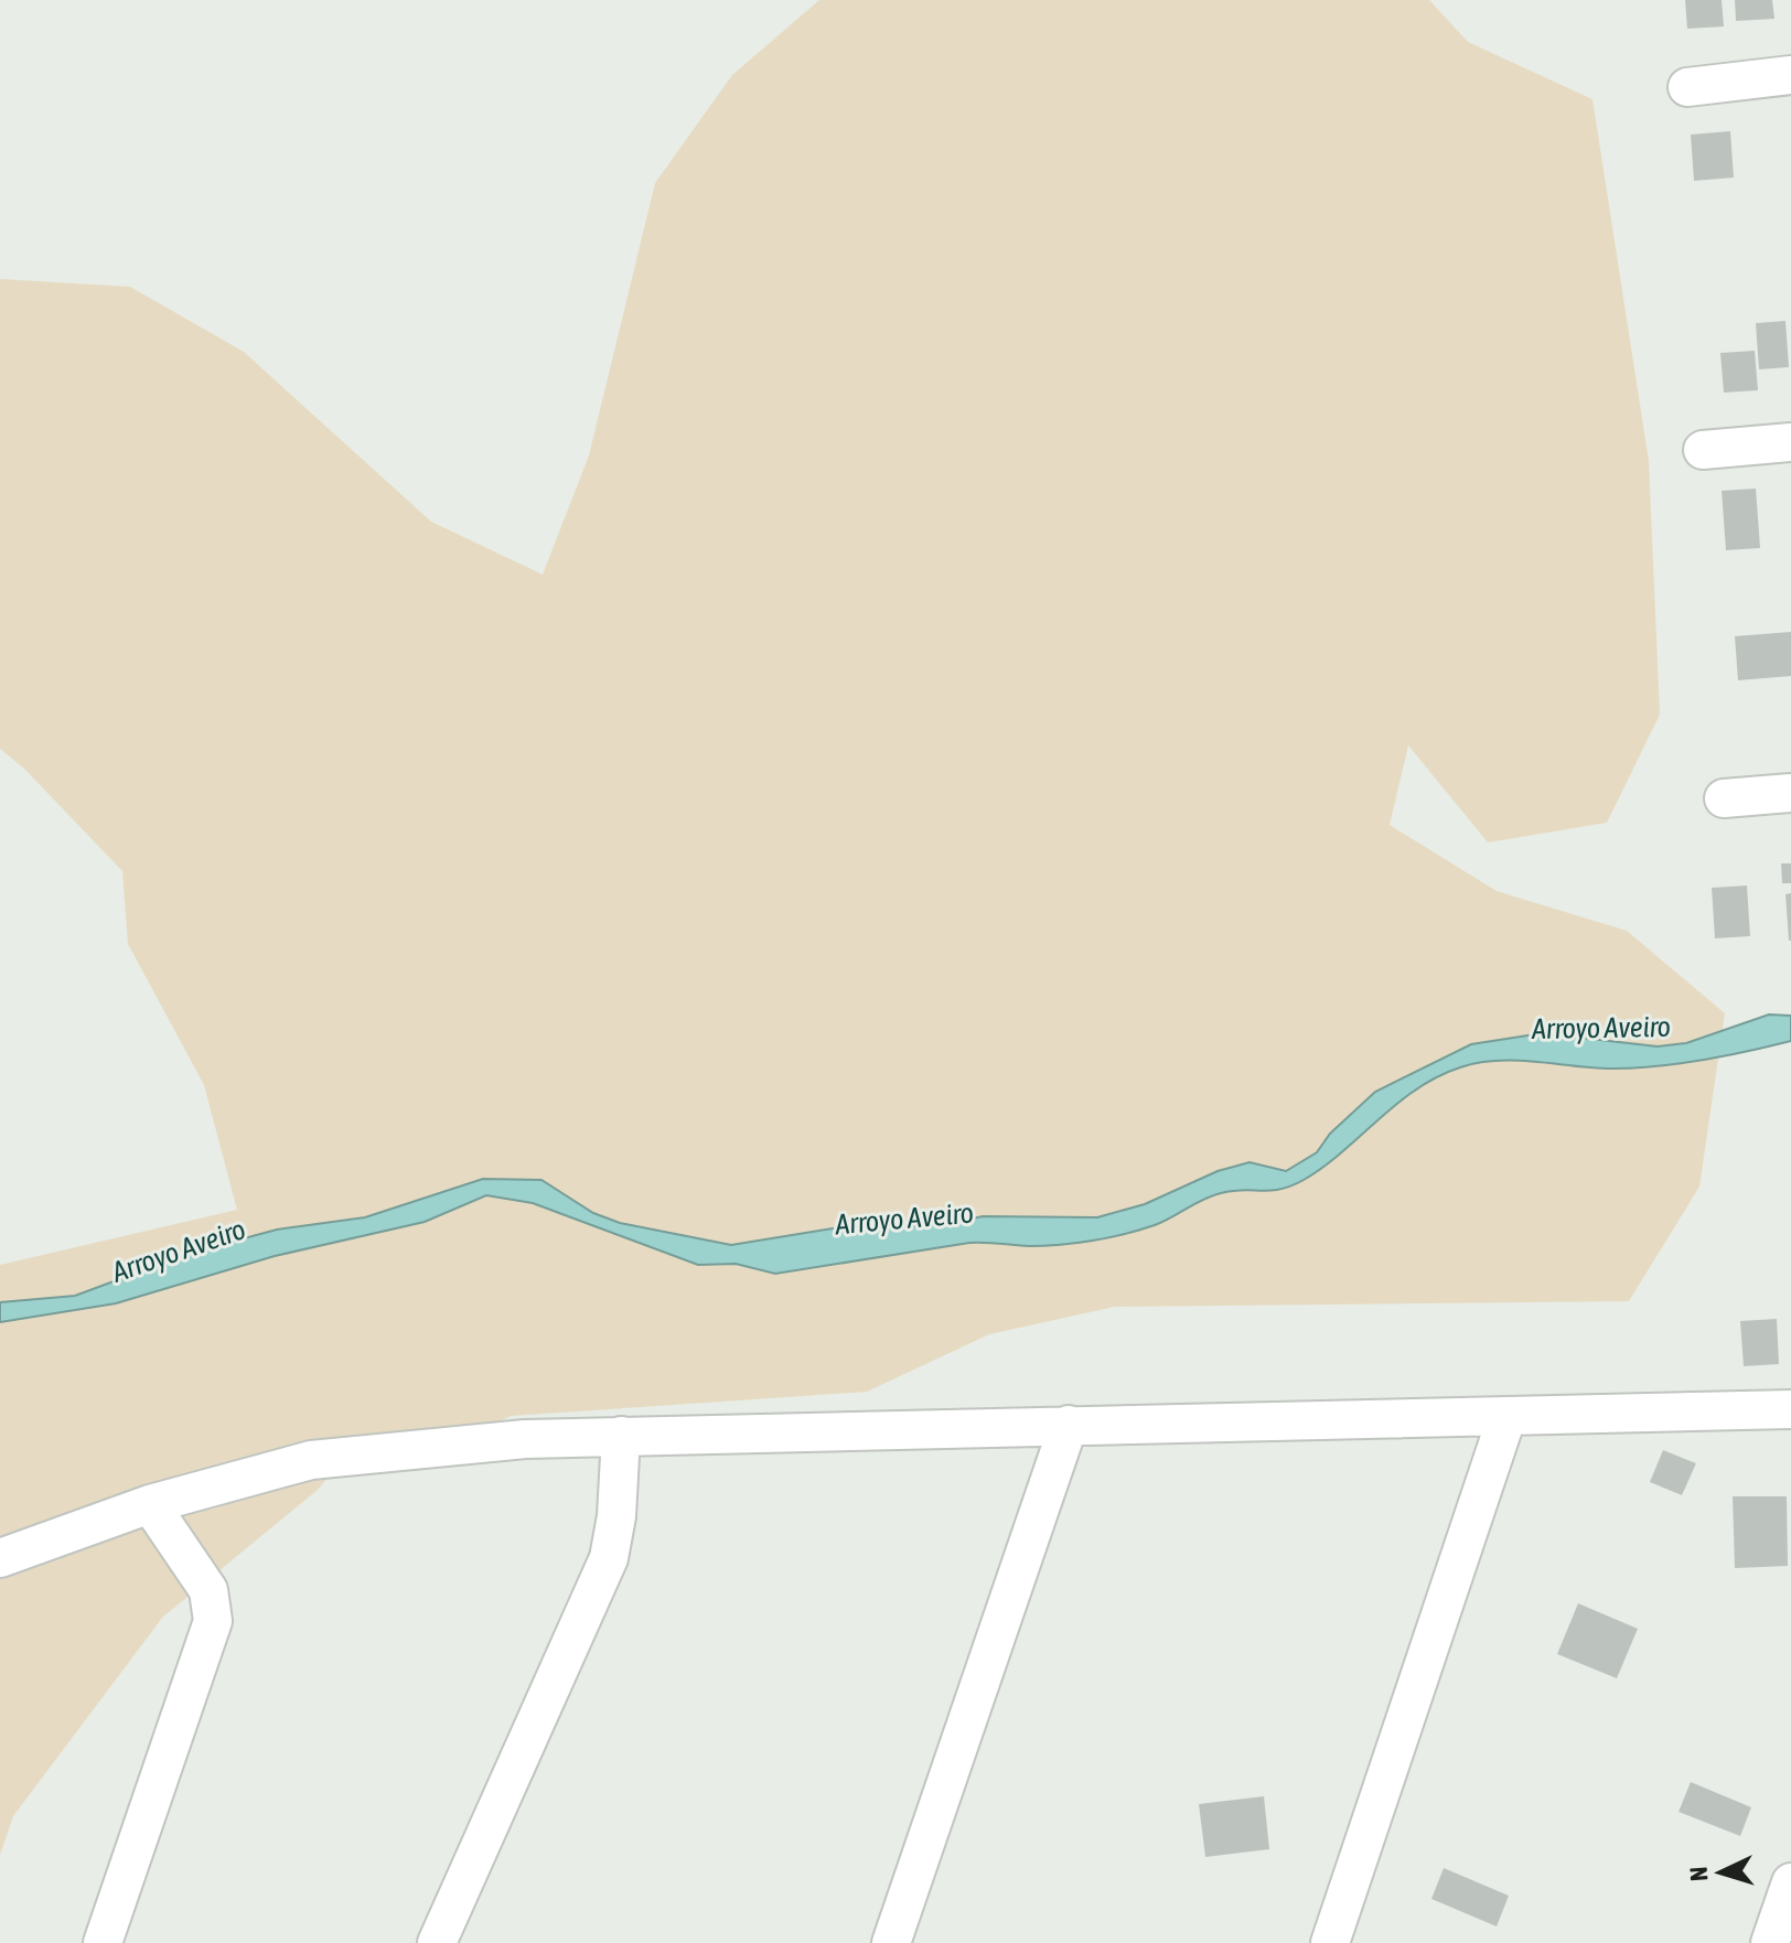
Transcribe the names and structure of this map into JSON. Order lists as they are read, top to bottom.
{
  "water": ["Arroyo Aveiro"],
  "north": "left"
}
